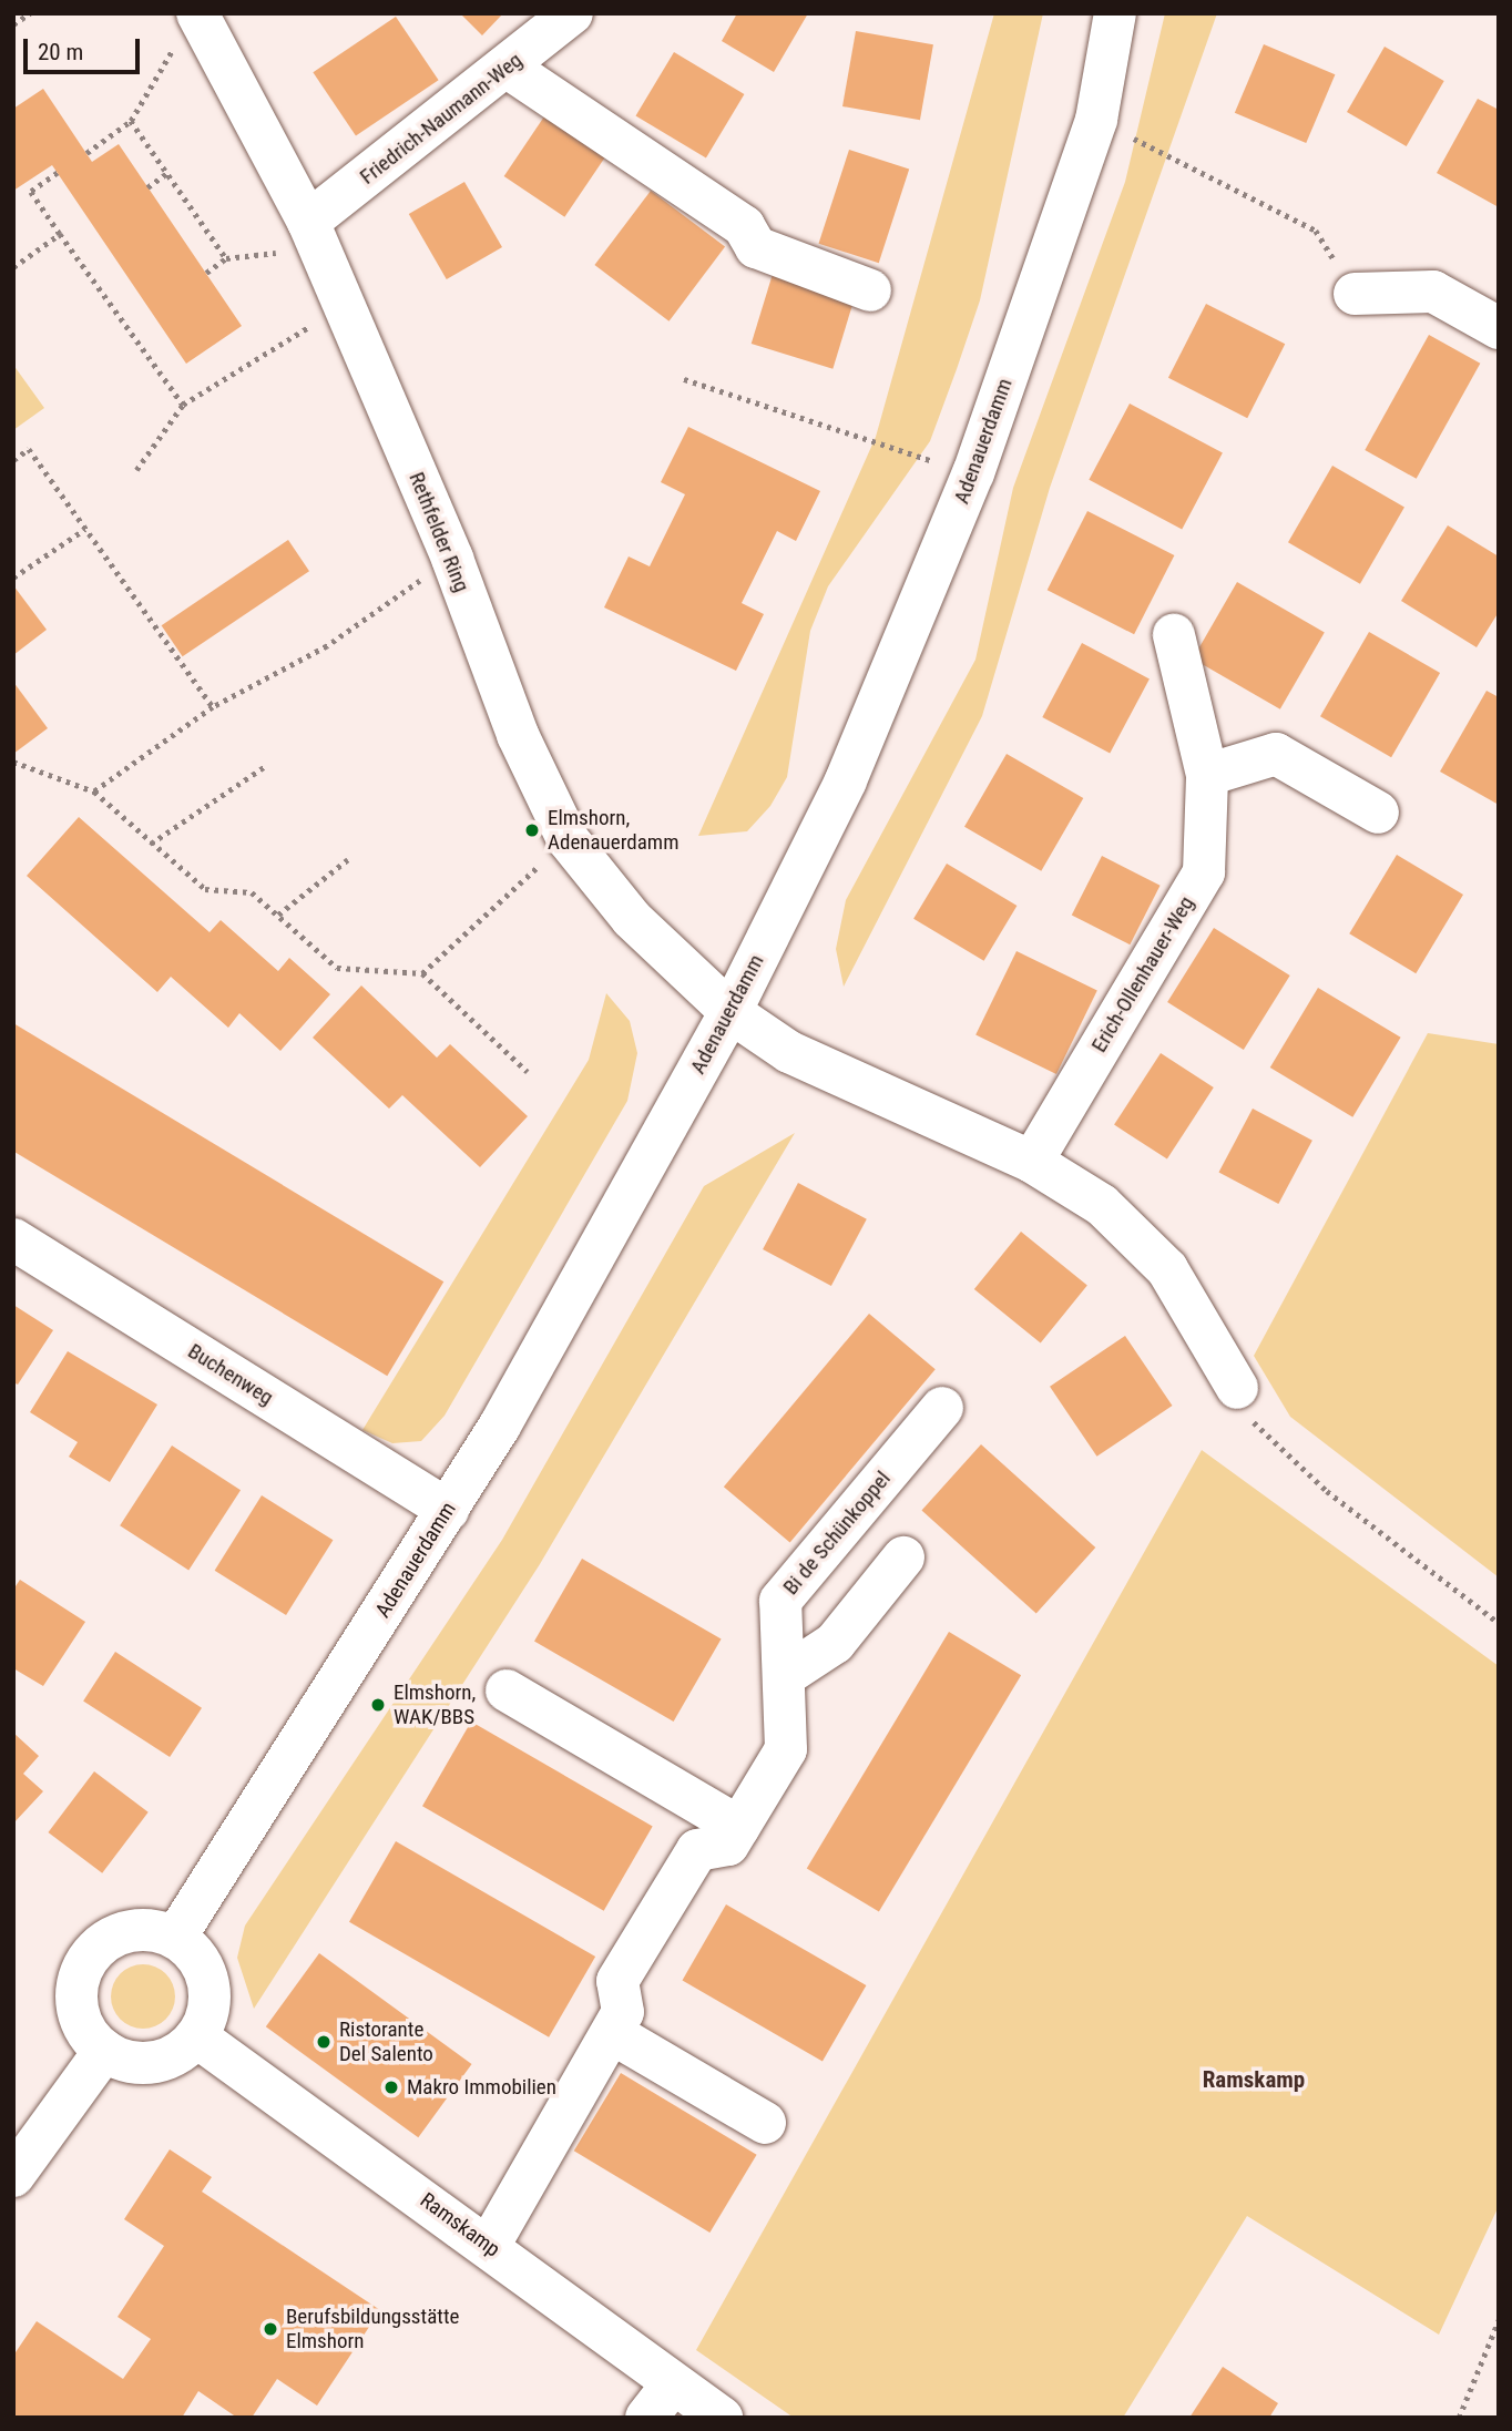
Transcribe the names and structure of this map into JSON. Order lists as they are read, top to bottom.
{
  "streets": {
    "street": [
      "Friedrich-Naumann-Weg",
      "Adenauerdamm",
      "Rethfelder Ring",
      "Erich-Ollenhauer-Weg",
      "Buchenweg",
      "Bi de Schünkoppel",
      "Ramskamp"
    ]
  },
  "crossings": [
    ["Friedrich-Naumann-Weg", "Rethfelder Ring"],
    ["Adenauerdamm", "Rethfelder Ring"],
    ["Adenauerdamm", "Buchenweg"],
    ["Adenauerdamm", "Ramskamp"],
    ["Bi de Schünkoppel", "Ramskamp"]
  ],
  "districts": ["Ramskamp"],
  "places": [
    "Elmshorn, Adenauerdamm",
    "Elmshorn, WAK/BBS",
    "Ristorante Del Salento",
    "Makro Immobilien",
    "Berufsbildungsstätte Elmshorn"
  ],
  "scale_bar": "20 m"
}
